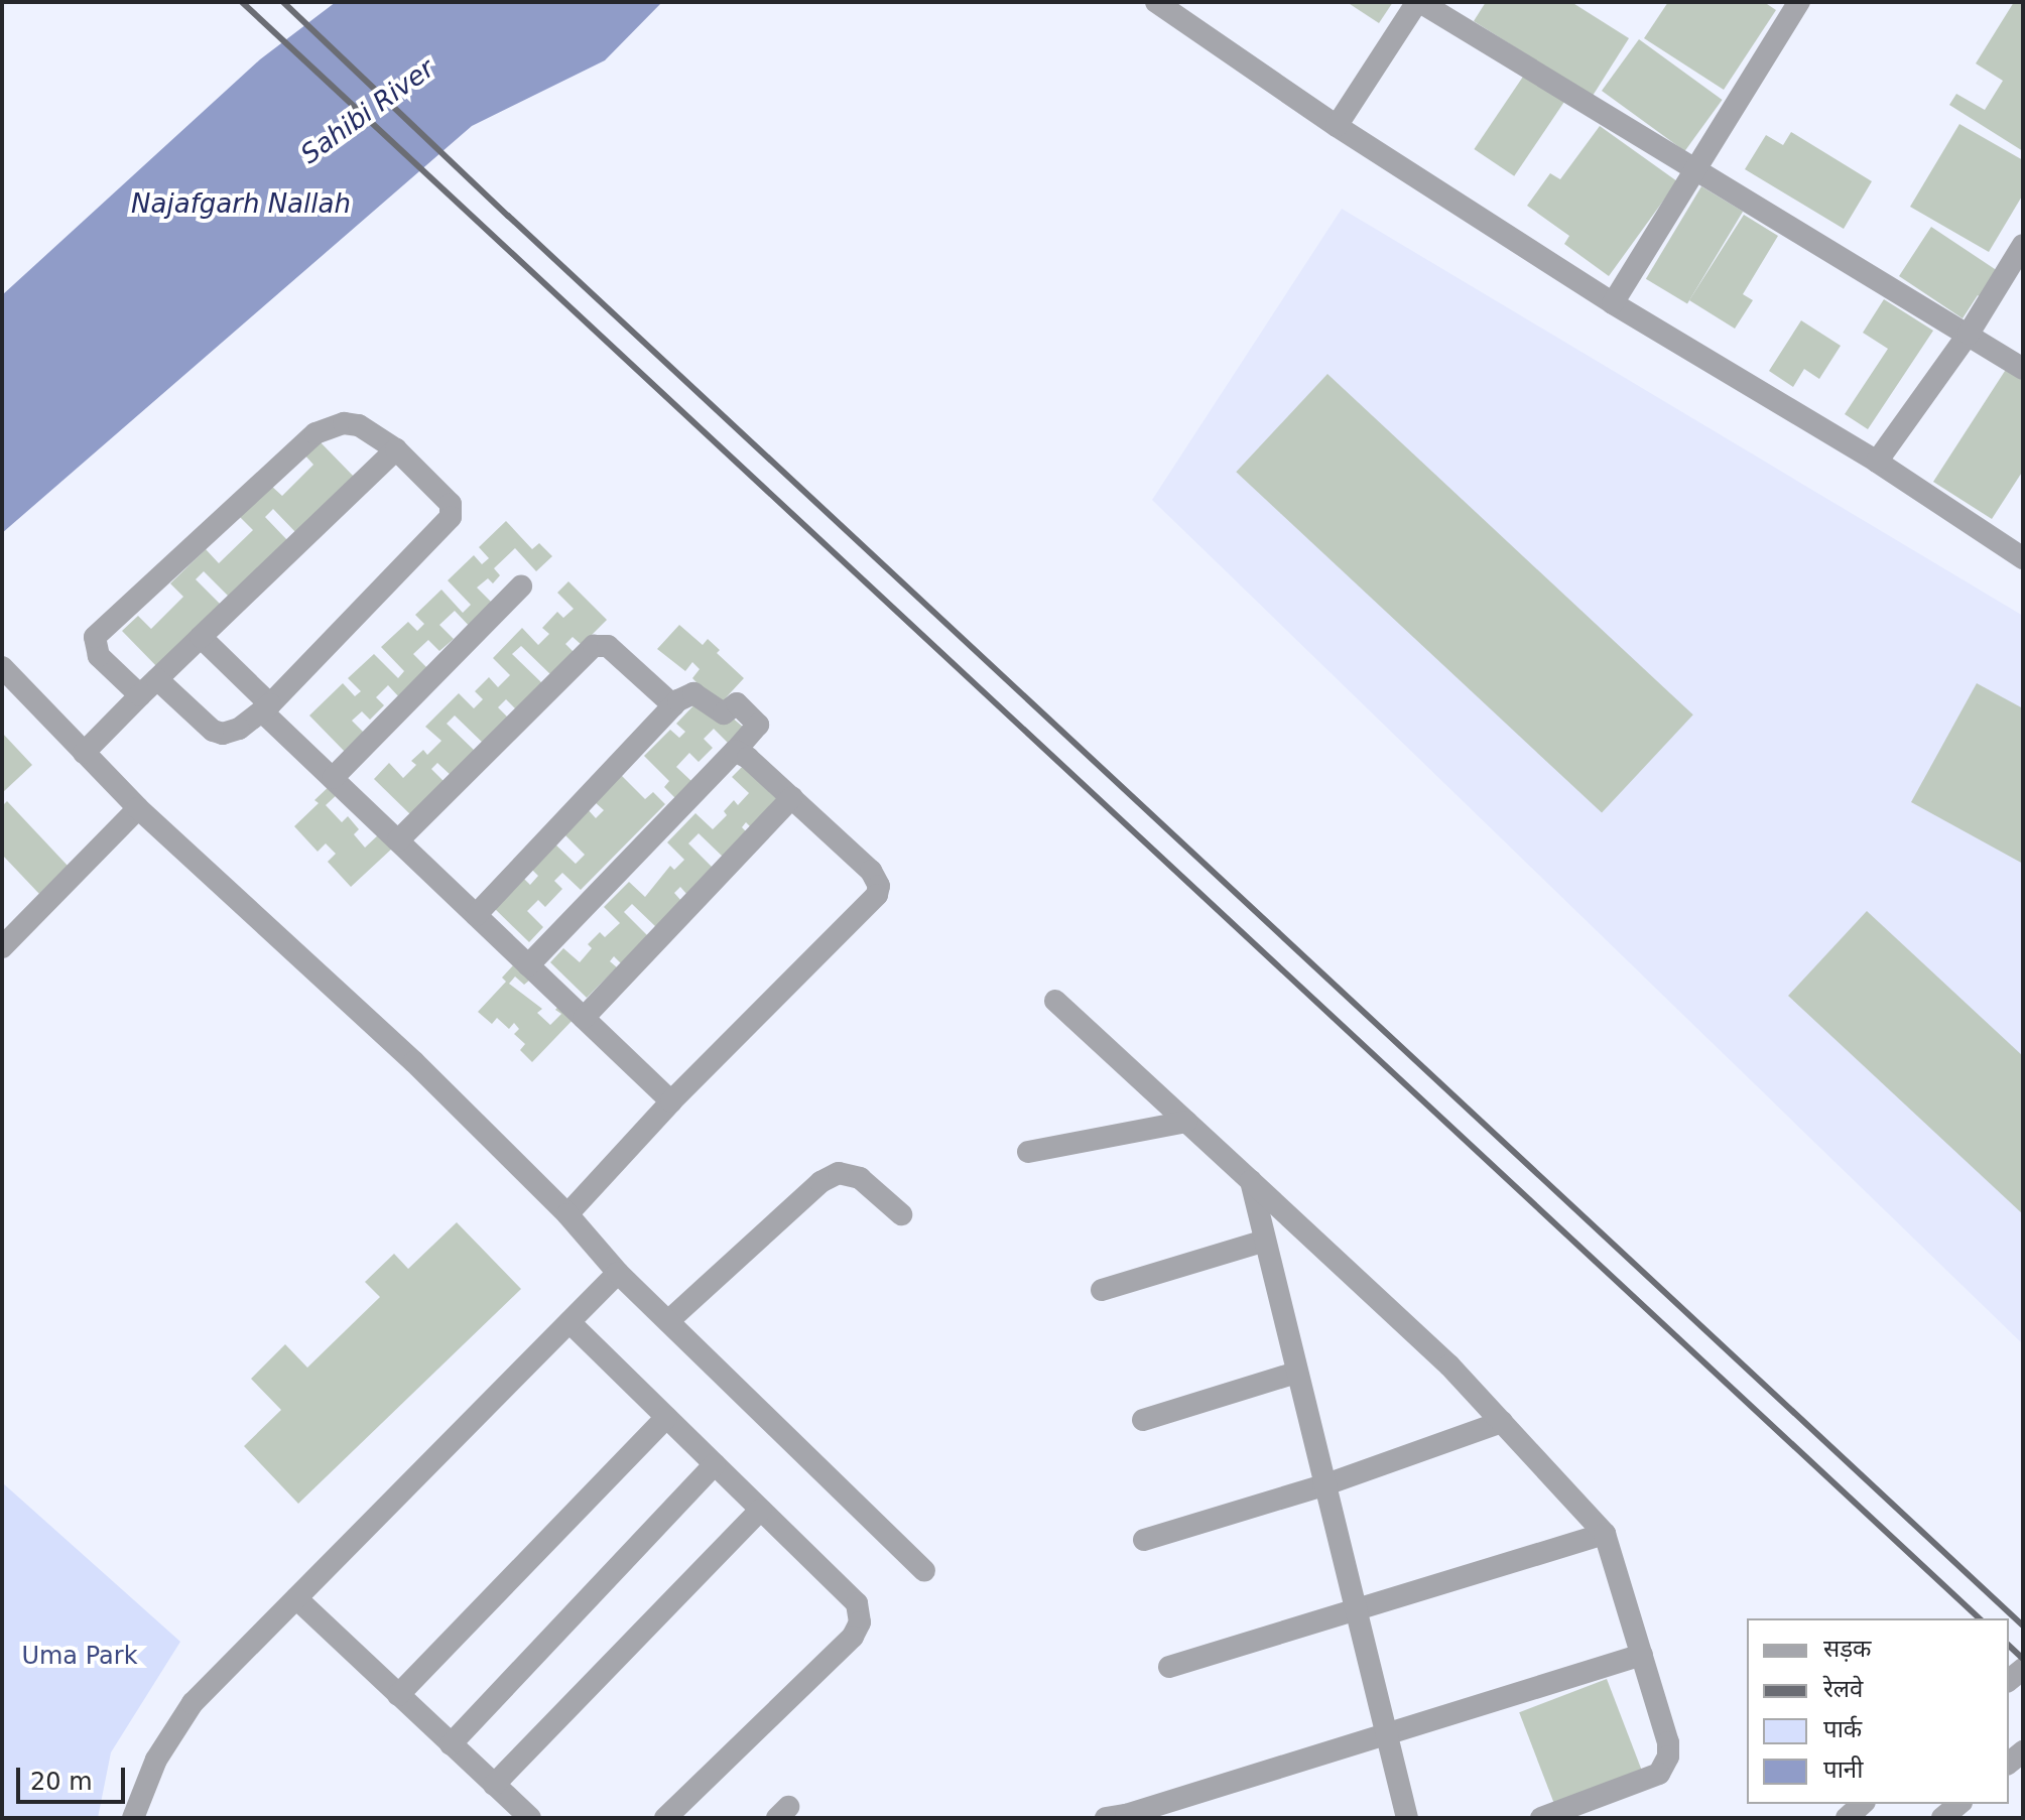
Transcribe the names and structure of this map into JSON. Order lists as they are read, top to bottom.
{
  "water": ["Sahibi River", "Najafgarh Nallah"],
  "parks": ["Uma Park"],
  "legend": [
    "सड़क",
    "रेलवे",
    "पार्क",
    "पानी"
  ],
  "scale_bar": "20 m"
}
